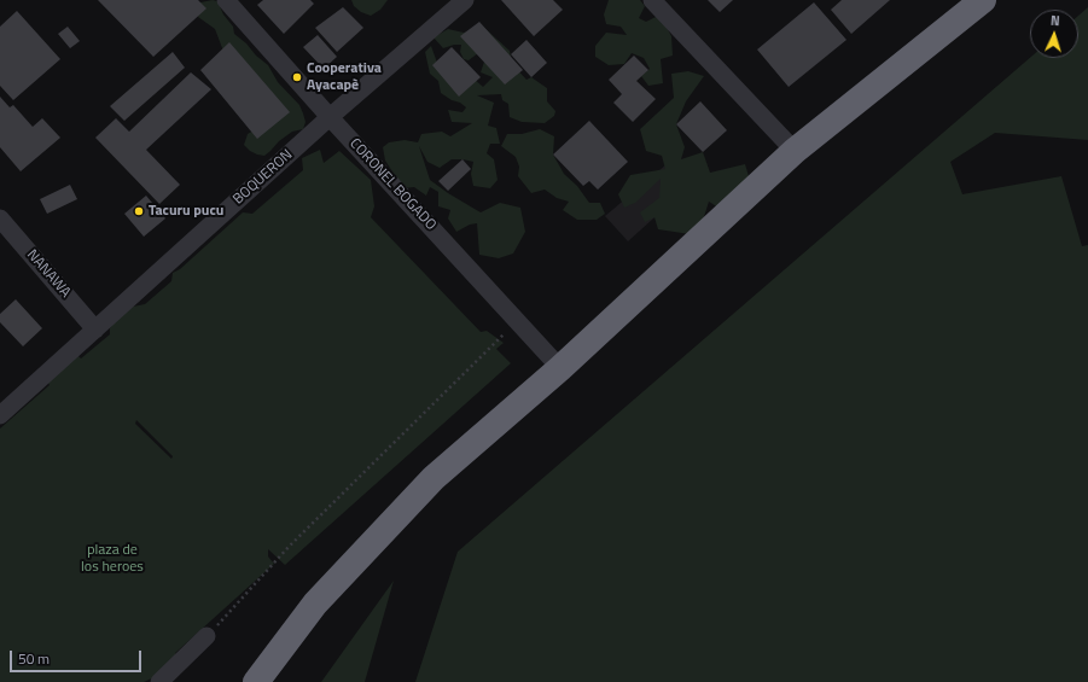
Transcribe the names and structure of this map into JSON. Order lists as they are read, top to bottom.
{
  "streets": {
    "street": ["BOQUERON", "CORONEL BOGADO", "NANAWA"]
  },
  "crossings": [
    ["BOQUERON", "CORONEL BOGADO"],
    ["BOQUERON", "NANAWA"]
  ],
  "parks": ["plaza de los heroes"],
  "places": ["Cooperativa Ayacapè", "Tacuru pucu"],
  "scale_bar": "50 m",
  "north": "top"
}
